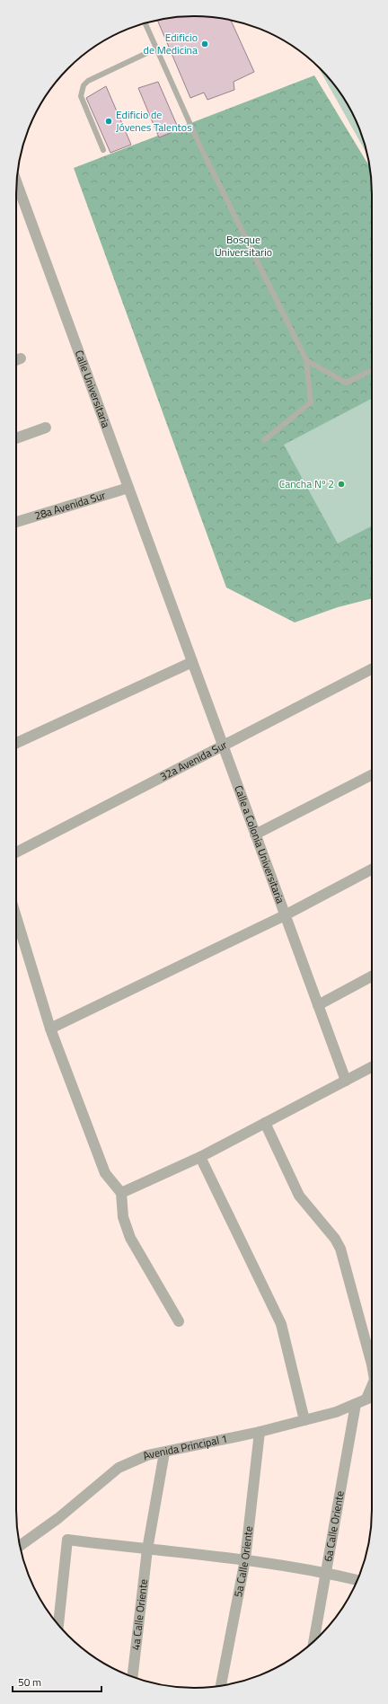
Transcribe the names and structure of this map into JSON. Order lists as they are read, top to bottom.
{
  "streets": {
    "street": [
      "Calle Universitaria",
      "28a Avenida Sur",
      "32a Avenida Sur",
      "Calle a Colonia Universitaria",
      "Avenida Principal 1",
      "6a Calle Oriente",
      "5a Calle Oriente",
      "4a Calle Oriente"
    ]
  },
  "crossings": [
    ["Calle Universitaria", "28a Avenida Sur"],
    ["Calle Universitaria", "Calle a Colonia Universitaria"],
    ["32a Avenida Sur", "Calle a Colonia Universitaria"],
    ["Avenida Principal 1", "6a Calle Oriente"],
    ["Avenida Principal 1", "5a Calle Oriente"],
    ["Avenida Principal 1", "4a Calle Oriente"]
  ],
  "parks": ["Bosque Universitario"],
  "places": ["Edificio de Medicina", "Edificio de Jóvenes Talentos", "Cancha Nº 2"],
  "scale_bar": "50 m"
}
